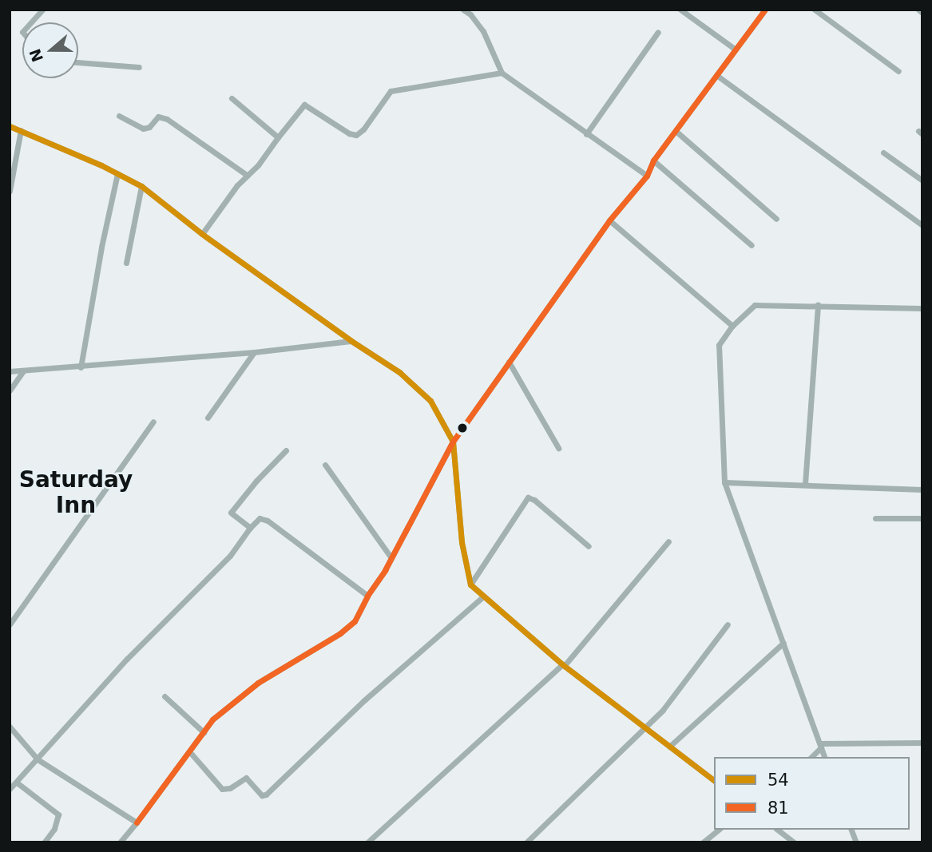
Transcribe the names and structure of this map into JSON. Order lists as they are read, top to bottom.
{
  "districts": ["Saturday Inn"],
  "lines": ["transit line 81", "transit line 54"],
  "legend": ["54", "81"],
  "north": "left"
}
